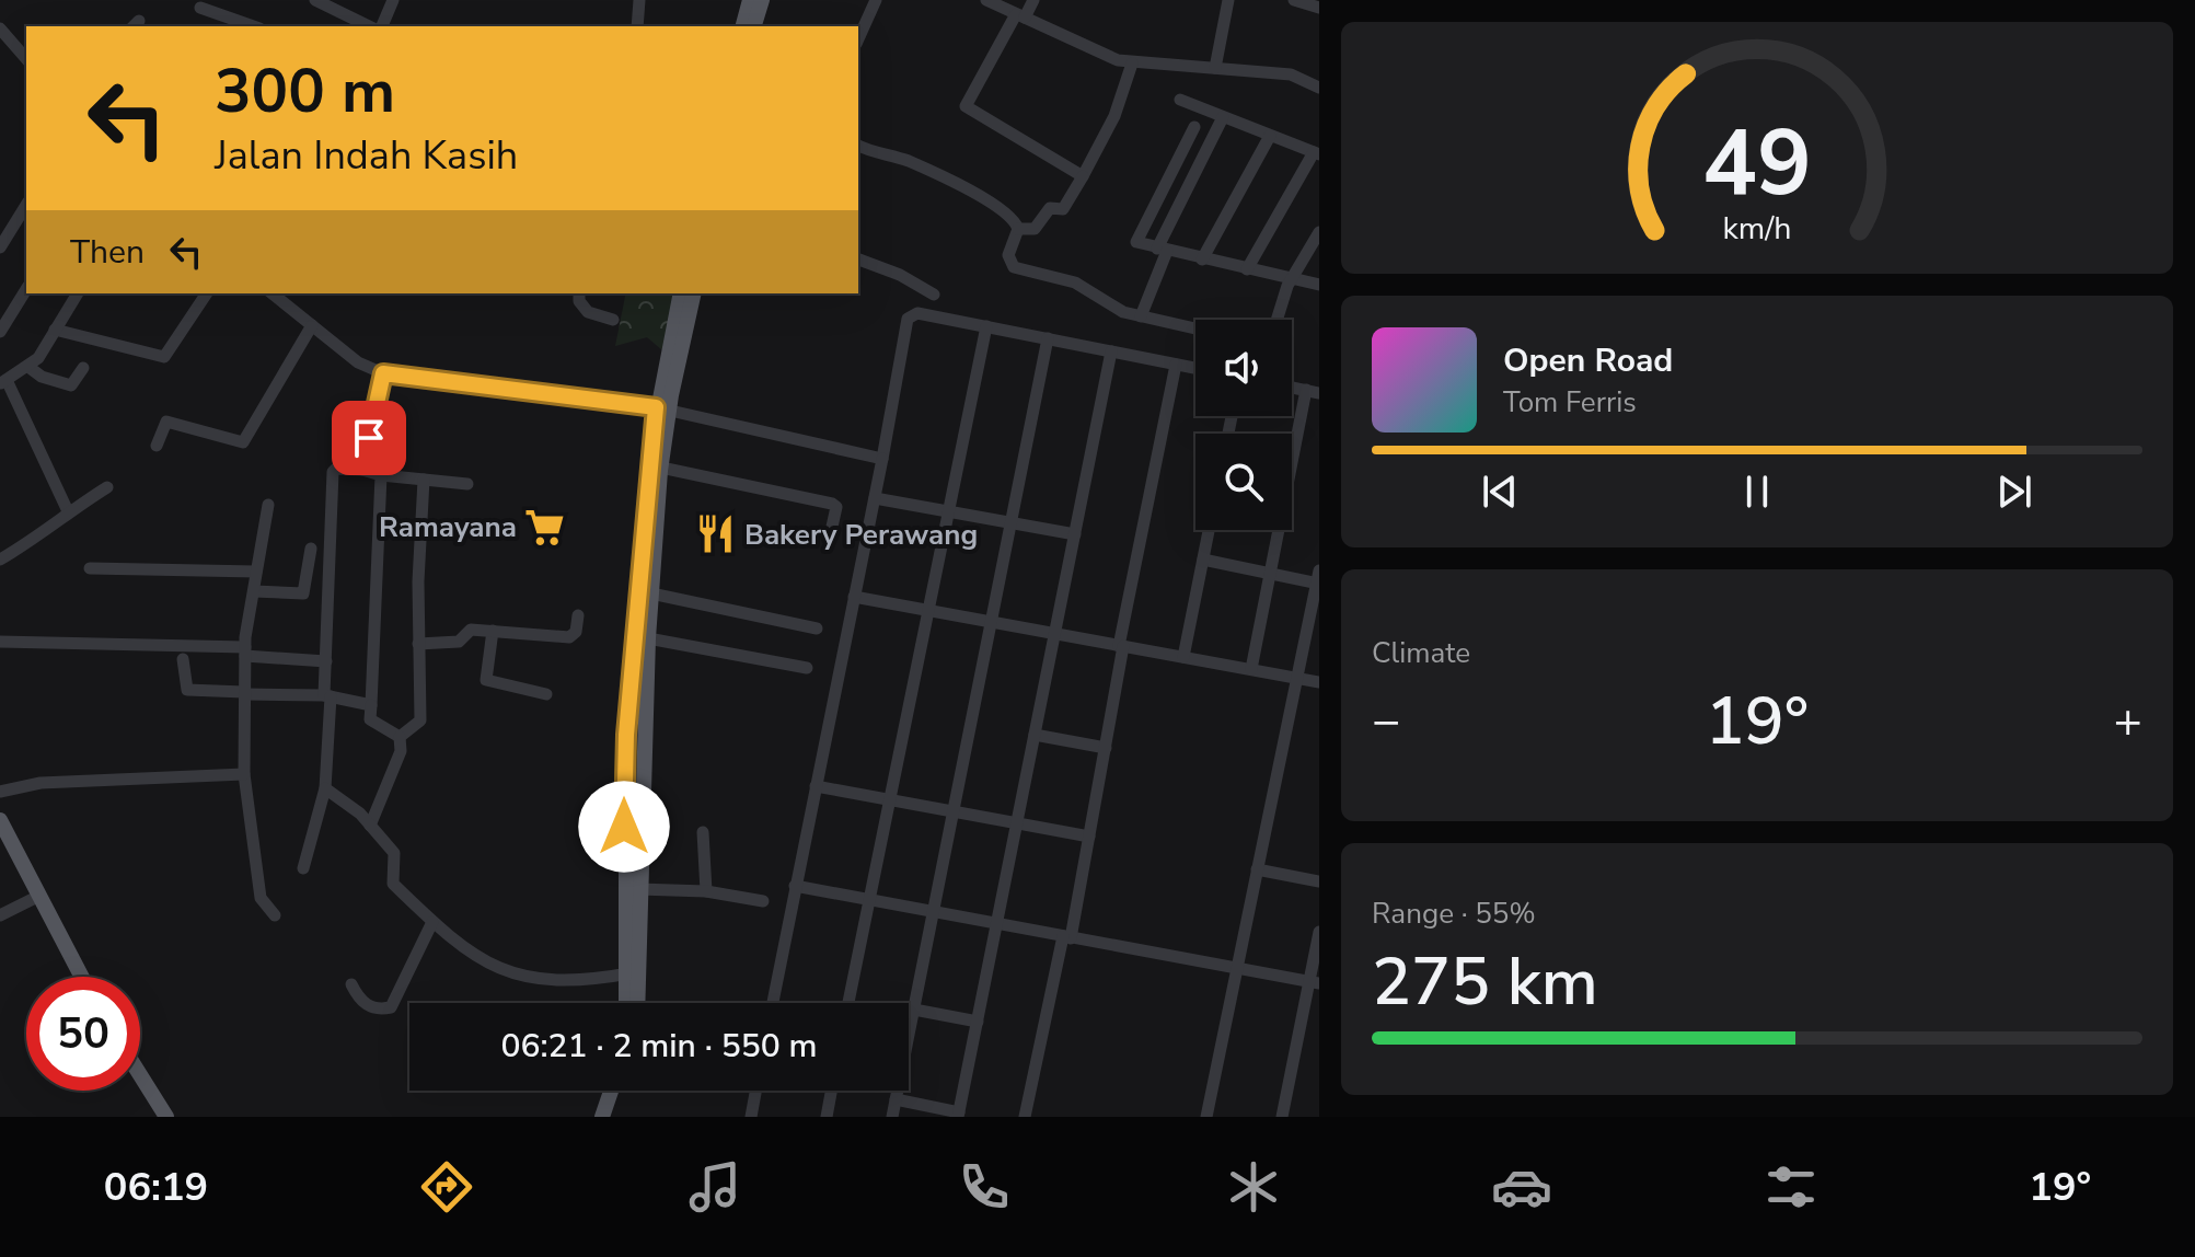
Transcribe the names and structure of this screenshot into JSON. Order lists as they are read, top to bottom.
{
  "places": {
    "supermarket": ["Ramayana"],
    "restaurant": ["Bakery Perawang"]
  },
  "page": {
    "turn": ["300 m", "Jalan Indah Kasih"],
    "then": "Then",
    "song": ["Open Road", "Tom Ferris"],
    "tile": [
      "Climate",
      ["Range · 55%", "275 km"]
    ],
    "heat": ["−", "19°", "+"],
    "limit": "50",
    "trip": "06:21 · 2 min · 550 m",
    "tabs": ["06:19", "19°"],
    "gauge": ["49", "km/h"]
  }
}
